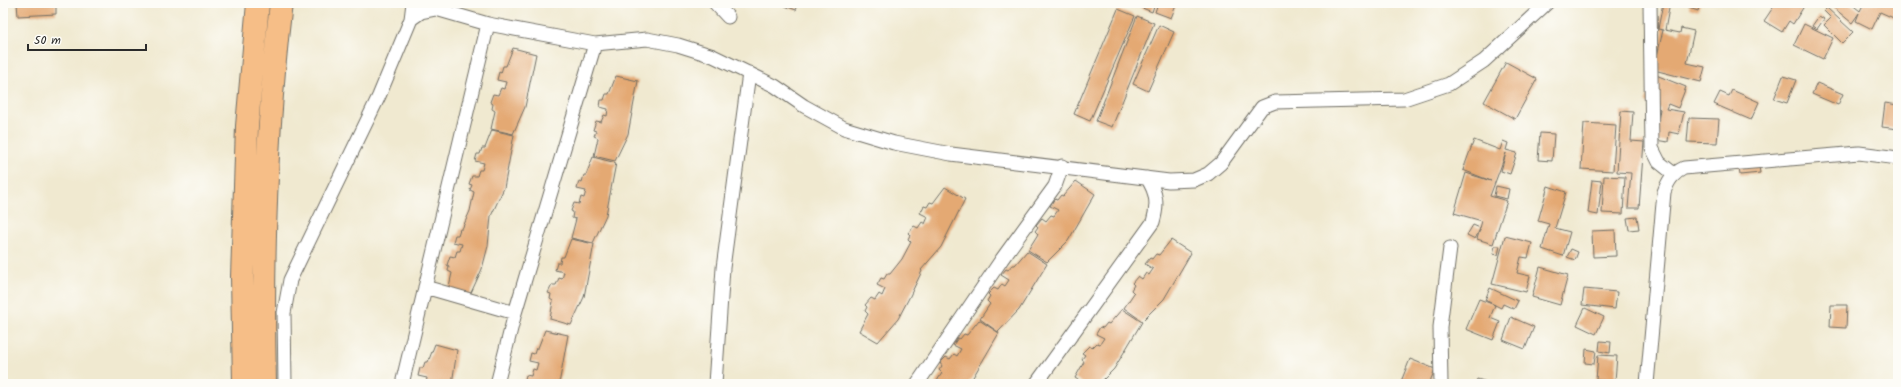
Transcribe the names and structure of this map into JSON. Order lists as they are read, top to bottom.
{
  "scale_bar": "50 m"
}
